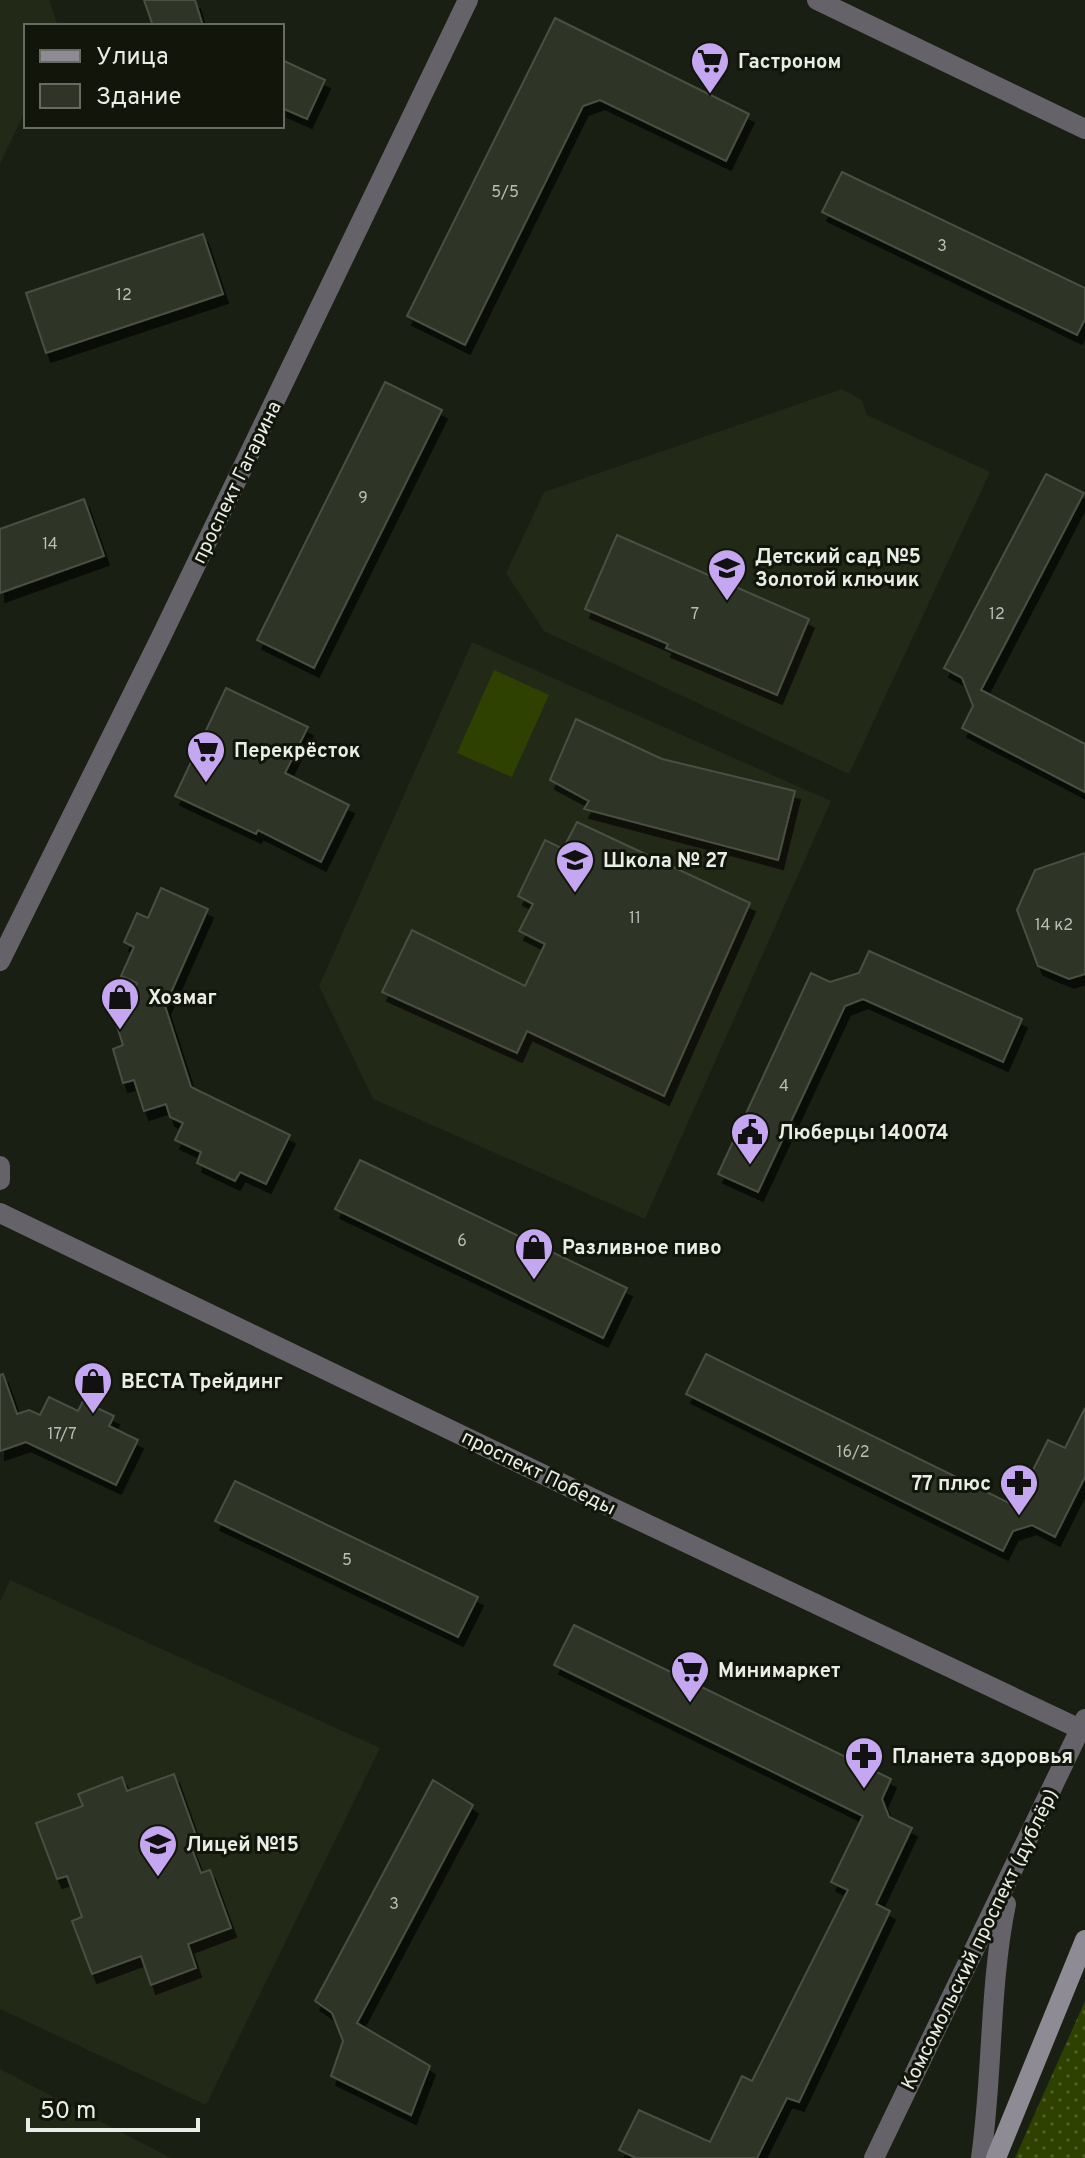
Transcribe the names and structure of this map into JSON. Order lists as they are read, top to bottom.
{
  "streets": {
    "street": ["проспект Гагарина", "проспект Победы", "Комсомольский проспект (дублёр)"]
  },
  "crossings": [
    ["проспект Победы", "Комсомольский проспект (дублёр)"]
  ],
  "places": {
    "supermarket": ["Гастроном", "Перекрёсток", "Минимаркет"],
    "school or university": ["Детский сад №5 Золотой ключик", "Школа № 27", "Лицей №15"],
    "shop": ["Хозмаг", "Разливное пиво", "ВЕСТА Трейдинг"],
    "public building": ["Люберцы 140074"],
    "pharmacy": ["77 плюс", "Планета здоровья"]
  },
  "house_numbers": [
    "5/5",
    "3",
    "12",
    "9",
    "14",
    "7",
    "12",
    "11",
    "14 к2",
    "4",
    "6",
    "17/7",
    "16/2",
    "5",
    "3"
  ],
  "legend": ["Улица", "Здание"],
  "scale_bar": "50 m"
}
